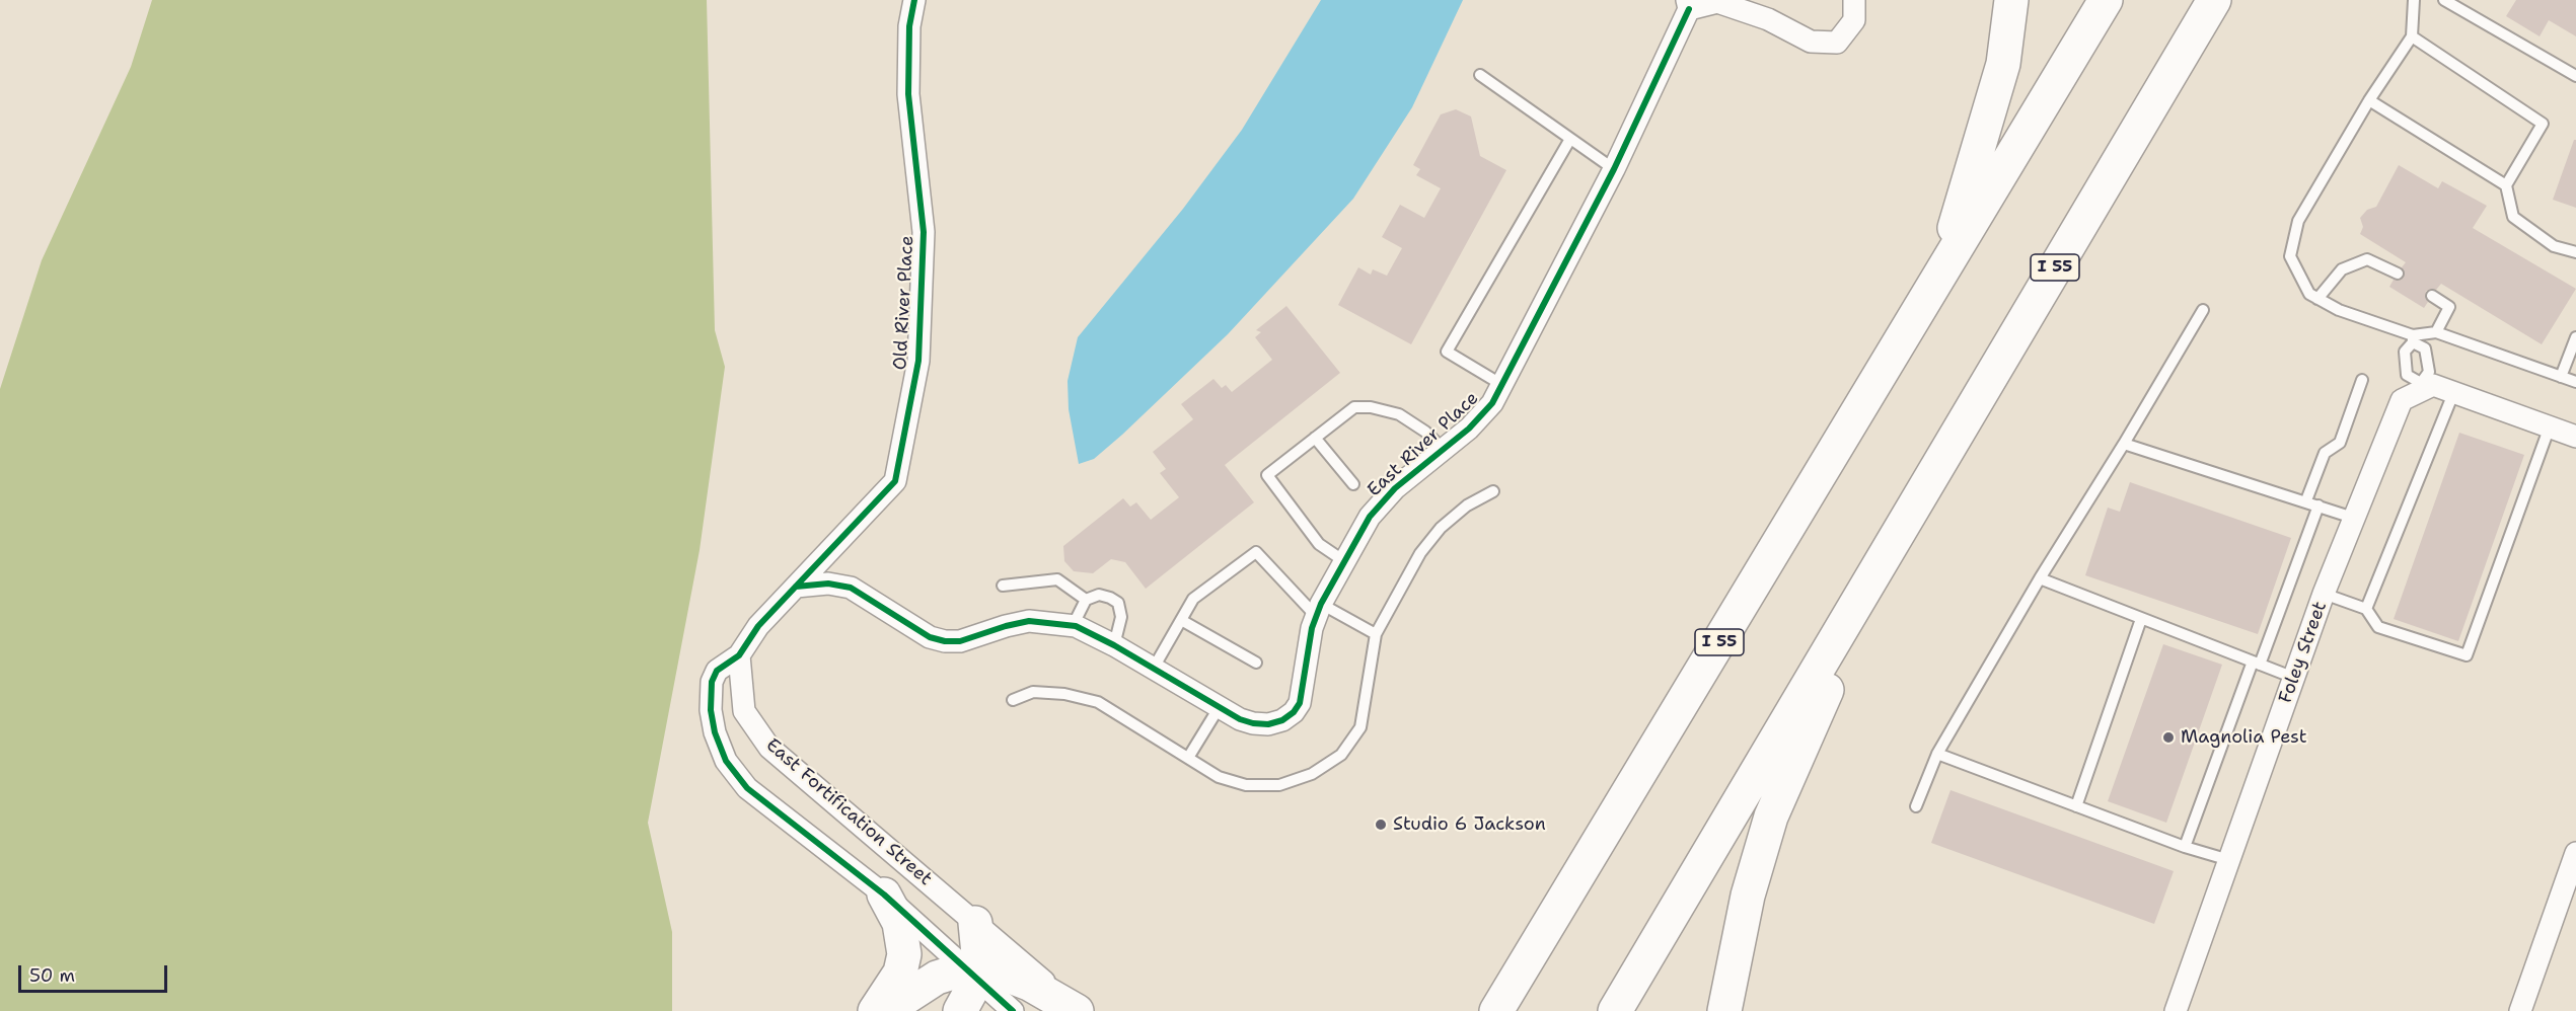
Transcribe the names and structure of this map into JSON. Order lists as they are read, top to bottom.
{
  "streets": {
    "highway": ["I 55"],
    "street": [
      "Old River Place",
      "East River Place",
      "Foley Street",
      "East Fortification Street"
    ]
  },
  "crossings": [
    ["Old River Place", "East River Place"],
    ["Old River Place", "East Fortification Street"]
  ],
  "places": ["Magnolia Pest", "Studio 6 Jackson"],
  "scale_bar": "50 m"
}
